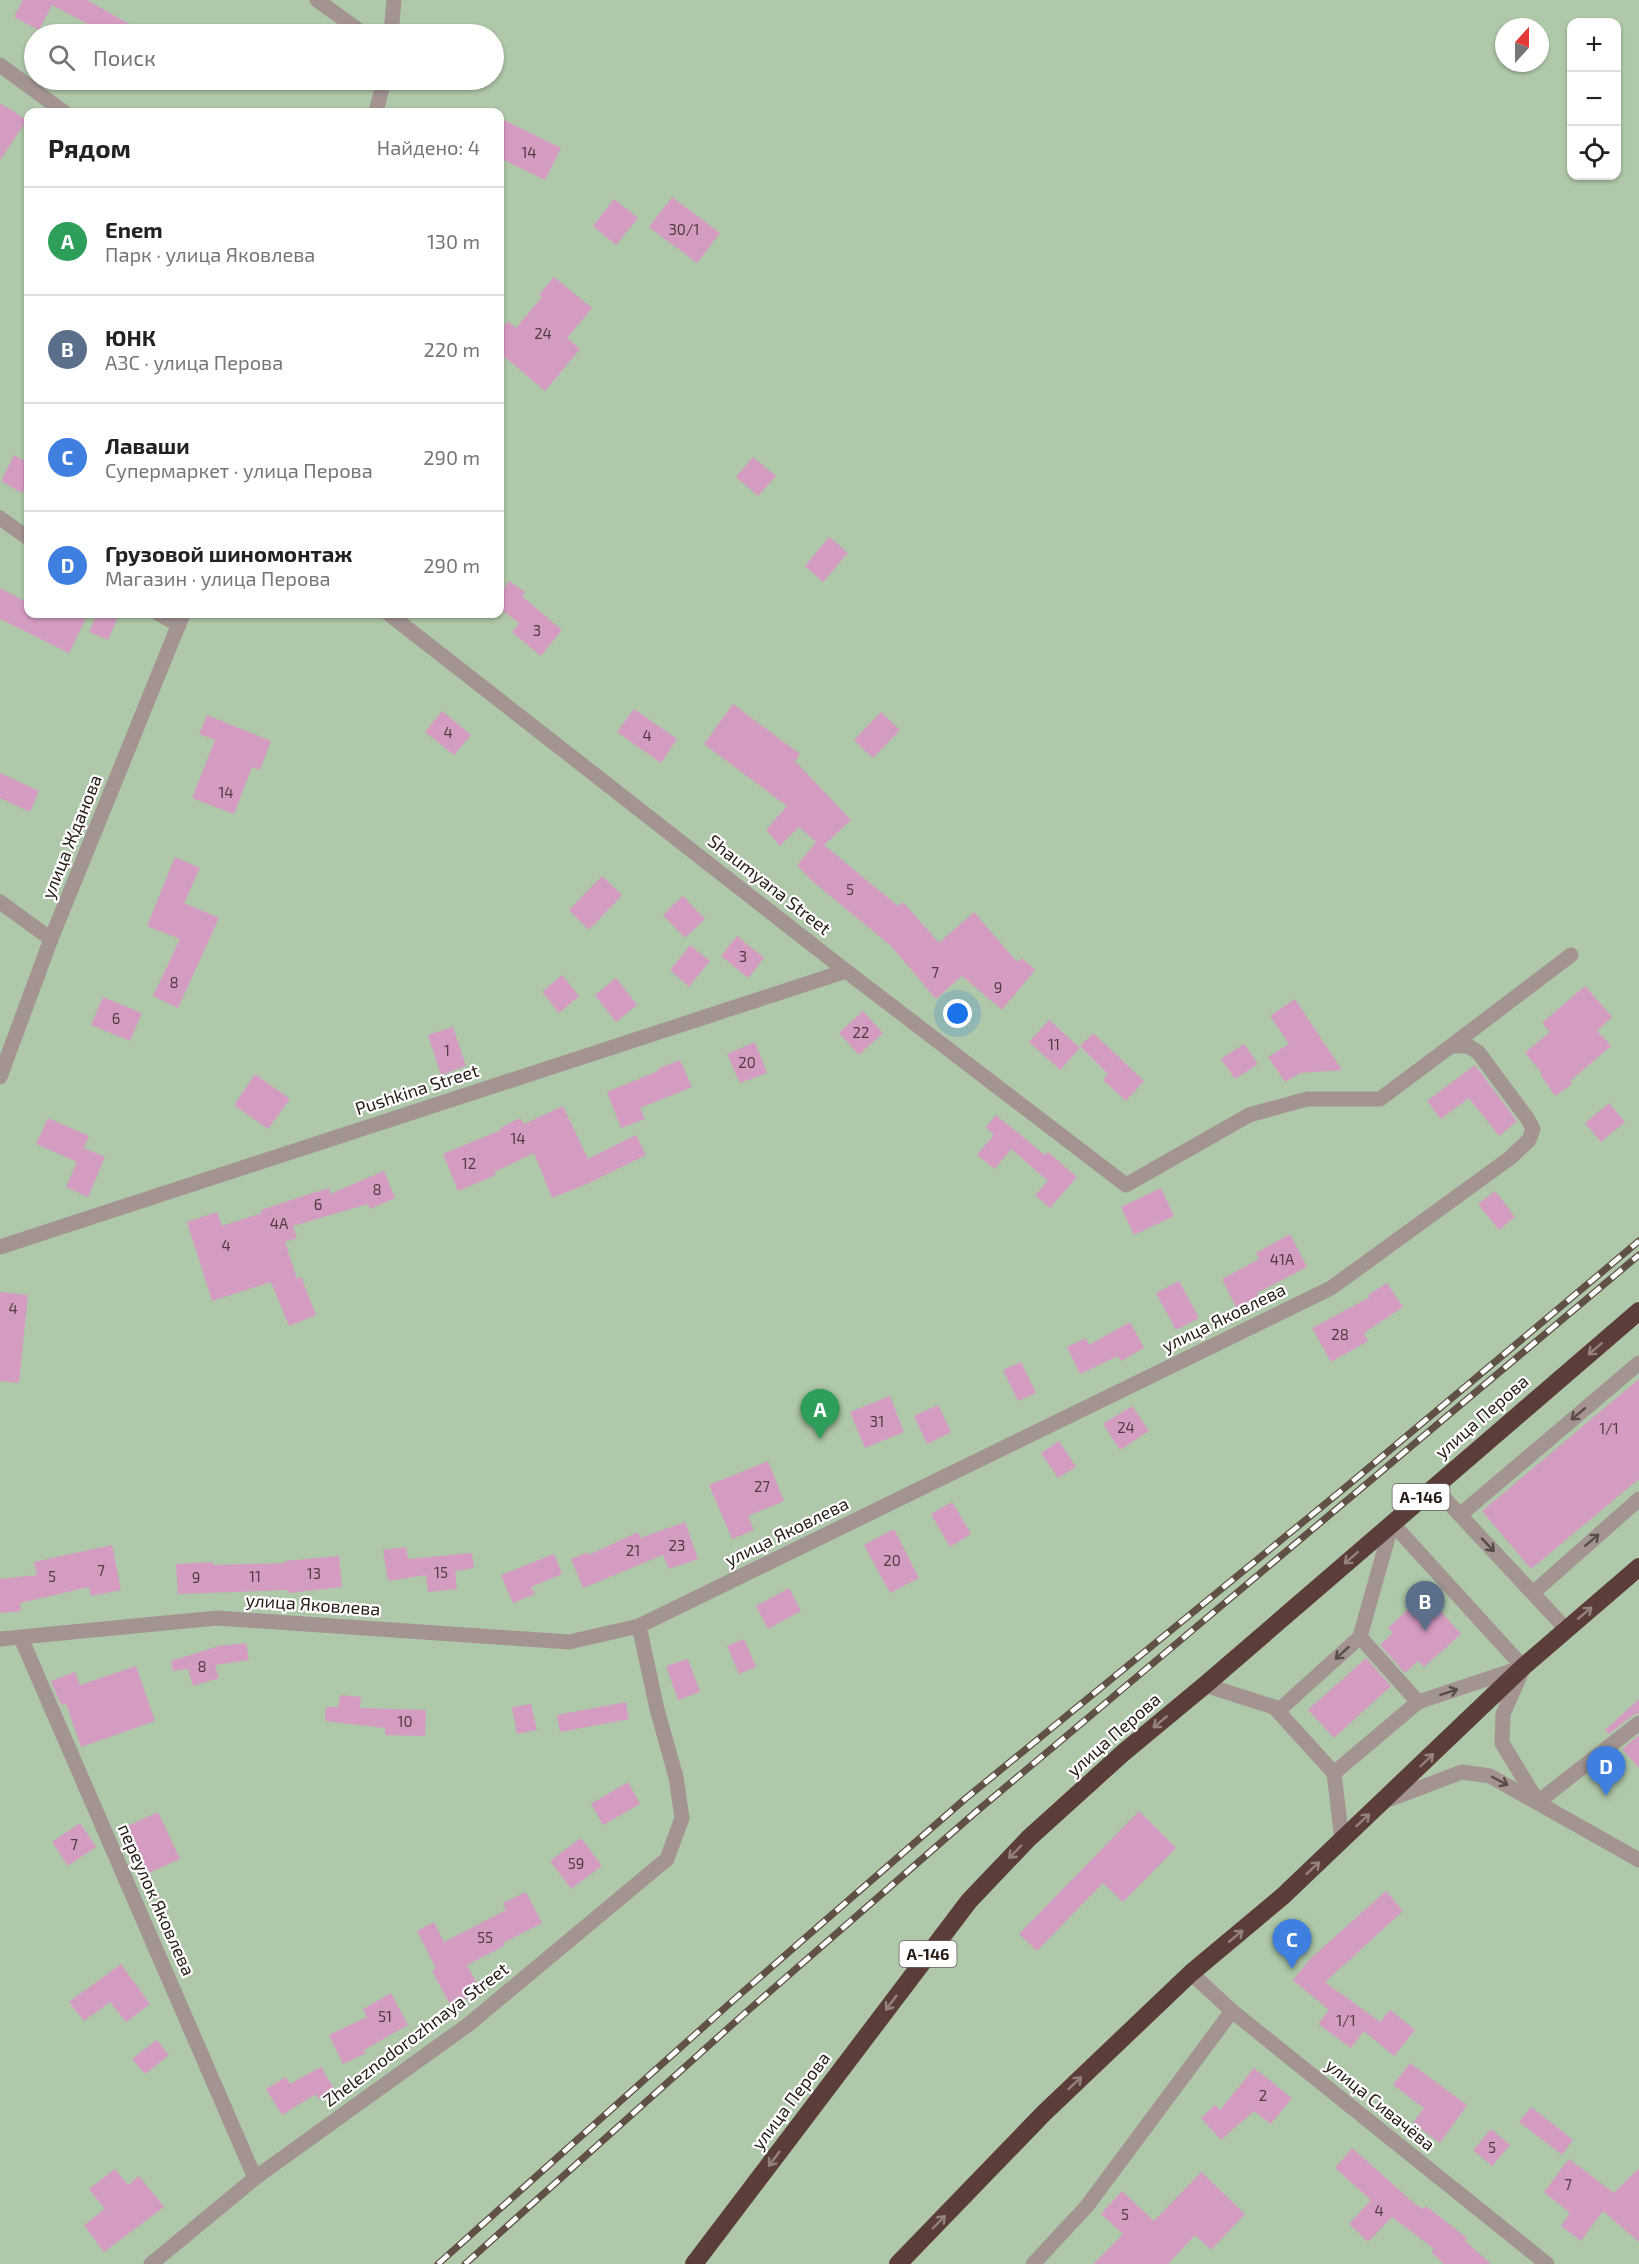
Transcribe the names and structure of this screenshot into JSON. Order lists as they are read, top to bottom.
{
  "streets": {
    "highway": ["улица Перова", "А-146"],
    "street": [
      "улица Жданова",
      "Shaumyana Street",
      "Pushkina Street",
      "улица Яковлева",
      "переулок Яковлева",
      "Zheleznodorozhnaya Street",
      "улица Сивачёва"
    ]
  },
  "crossings": [
    ["Shaumyana Street", "Pushkina Street"],
    ["Shaumyana Street", "улица Яковлева"],
    ["улица Яковлева", "переулок Яковлева"],
    ["улица Яковлева", "Zheleznodorozhnaya Street"],
    ["переулок Яковлева", "Zheleznodorozhnaya Street"]
  ],
  "one_way": ["улица Перова"],
  "house_numbers": [
    "14",
    "30/1",
    "24",
    "3",
    "4",
    "4",
    "14",
    "5",
    "3",
    "7",
    "8",
    "9",
    "6",
    "22",
    "11",
    "1",
    "20",
    "14",
    "12",
    "8",
    "6",
    "4А",
    "4",
    "41А",
    "4",
    "28",
    "31",
    "24",
    "1/1",
    "27",
    "23",
    "21",
    "20",
    "7",
    "15",
    "13",
    "5",
    "11",
    "9",
    "8",
    "10",
    "7",
    "59",
    "55",
    "51",
    "1/1",
    "2",
    "5",
    "7",
    "4",
    "5"
  ],
  "north": "top",
  "page": {
    "map_buttons": ["+", "−"],
    "search": "Поиск",
    "heading": ["Рядом", "Найдено: 4"],
    "list": [
      {
        "mark": "A",
        "name": "Enem",
        "note": "Парк · улица Яковлева",
        "value": "130 m"
      },
      {
        "mark": "B",
        "name": "ЮНК",
        "note": "АЗС · улица Перова",
        "value": "220 m"
      },
      {
        "mark": "C",
        "name": "Лаваши",
        "note": "Супермаркет · улица Перова",
        "value": "290 m"
      },
      {
        "mark": "D",
        "name": "Грузовой шиномонтаж",
        "note": "Магазин · улица Перова",
        "value": "290 m"
      }
    ],
    "pins": [
      "A",
      "B",
      "D",
      "C"
    ]
  }
}
